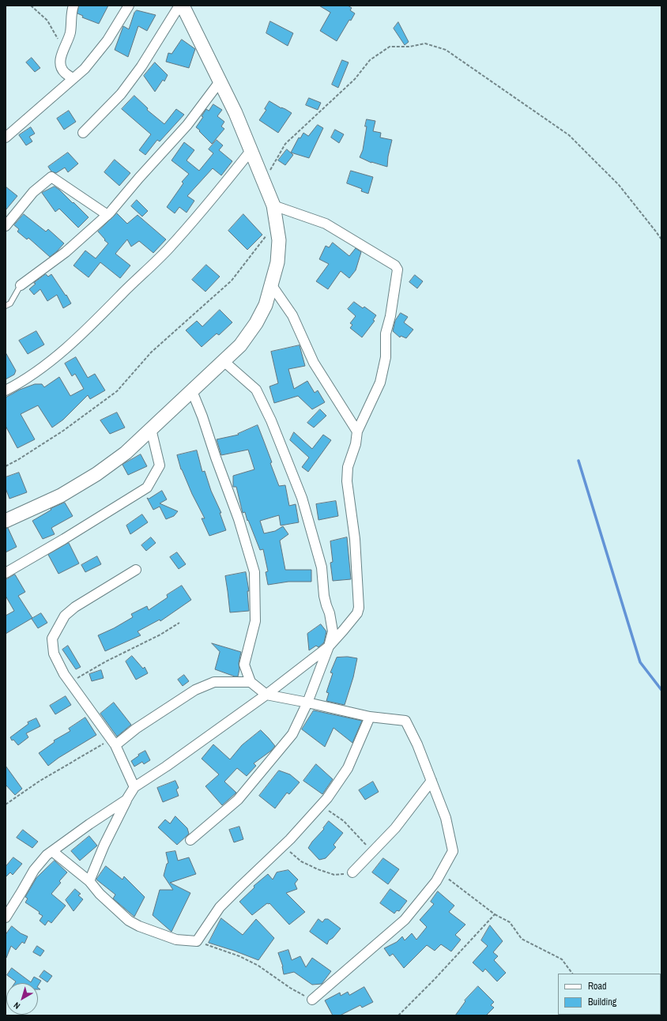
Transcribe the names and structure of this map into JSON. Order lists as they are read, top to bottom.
{
  "legend": ["Road", "Building"],
  "north": "bottom left"
}
